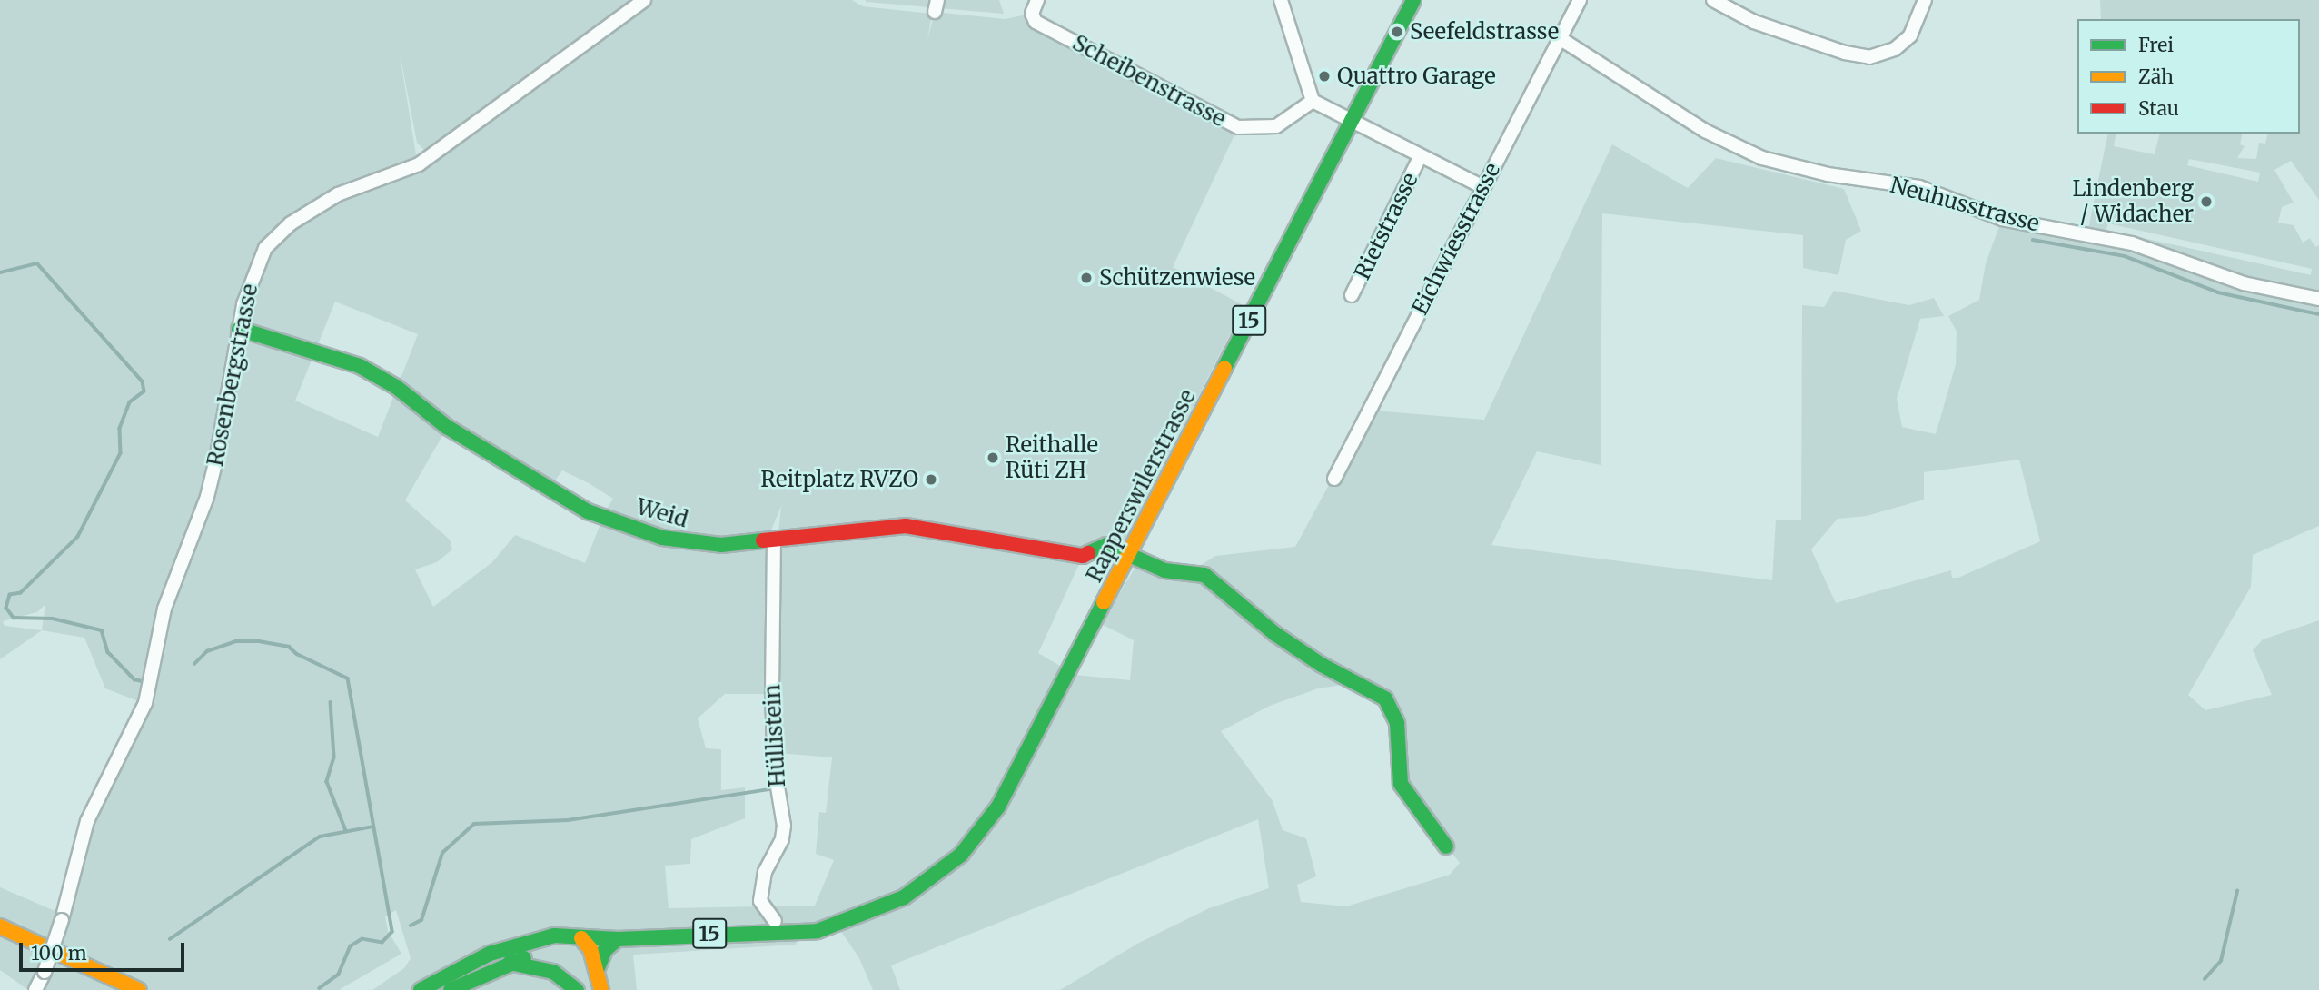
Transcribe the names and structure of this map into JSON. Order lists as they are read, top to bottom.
{
  "streets": {
    "main road": ["15", "Rapperswilerstrasse", "Weid"],
    "street": [
      "Scheibenstrasse",
      "Neuhusstrasse",
      "Rietstrasse",
      "Eichwiesstrasse",
      "Rosenbergstrasse",
      "Hüllistein"
    ]
  },
  "crossings": [
    ["Neuhusstrasse", "Eichwiesstrasse"],
    ["Rietstrasse", "Eichwiesstrasse"],
    ["Rietstrasse", "Rapperswilerstrasse"],
    ["15", "Rapperswilerstrasse"],
    ["Rosenbergstrasse", "Weid"],
    ["Rapperswilerstrasse", "Weid"],
    ["Rapperswilerstrasse", "Hüllistein"],
    ["Weid", "Hüllistein"]
  ],
  "places": [
    "Seefeldstrasse",
    "Quattro Garage",
    "Lindenberg / Widacher",
    "Schützenwiese",
    "Reithalle Rüti ZH",
    "Reitplatz RVZO"
  ],
  "legend": ["Frei", "Zäh", "Stau"],
  "scale_bar": "100 m"
}
